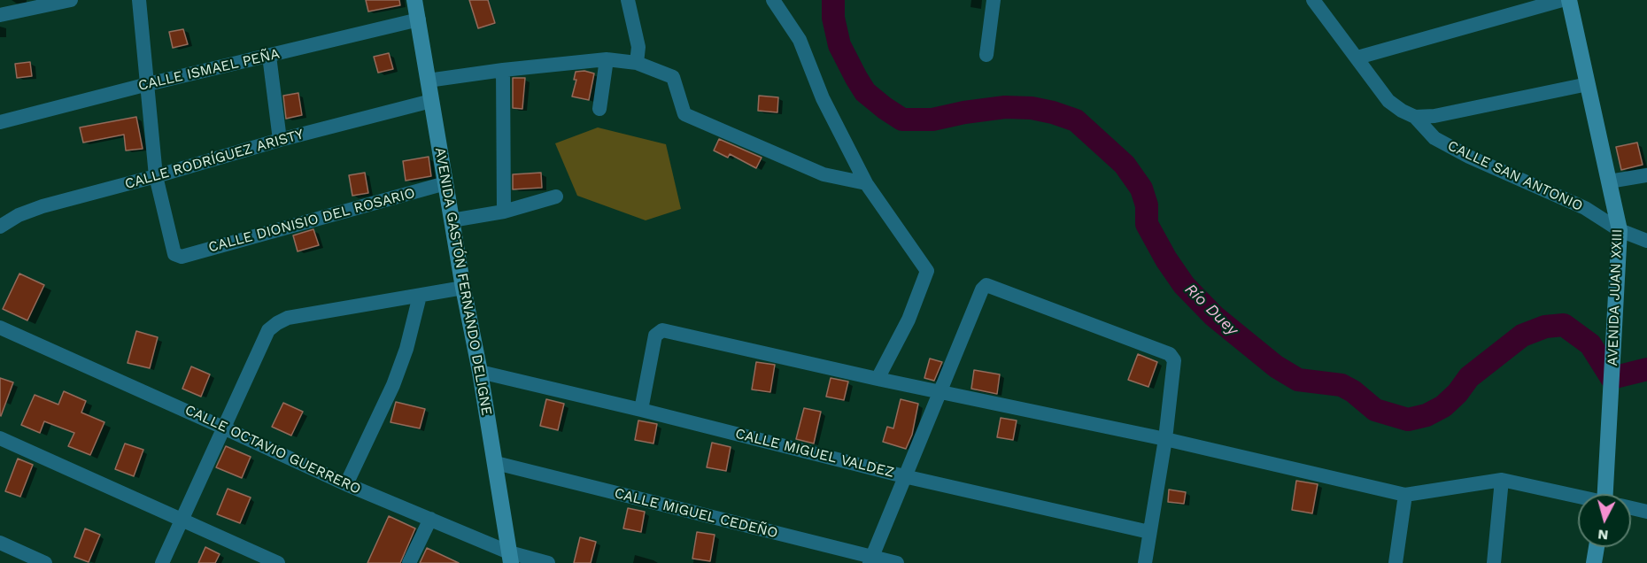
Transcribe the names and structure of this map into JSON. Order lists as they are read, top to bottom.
{
  "streets": {
    "street": [
      "CALLE ISMAEL PEÑA",
      "CALLE RODRÍGUEZ ARISTY",
      "CALLE SAN ANTONIO",
      "CALLE DIONISIO DEL ROSARIO",
      "AVENIDA GASTÓN FERNANDO DELIGNE",
      "AVENIDA JUAN XXIII",
      "CALLE OCTAVIO GUERRERO",
      "CALLE MIGUEL VALDEZ",
      "CALLE MIGUEL CEDEÑO"
    ]
  },
  "crossings": [
    ["CALLE ISMAEL PEÑA", "AVENIDA GASTÓN FERNANDO DELIGNE"],
    ["CALLE RODRÍGUEZ ARISTY", "CALLE DIONISIO DEL ROSARIO"],
    ["CALLE RODRÍGUEZ ARISTY", "AVENIDA GASTÓN FERNANDO DELIGNE"],
    ["CALLE SAN ANTONIO", "AVENIDA JUAN XXIII"],
    ["CALLE DIONISIO DEL ROSARIO", "AVENIDA GASTÓN FERNANDO DELIGNE"],
    ["AVENIDA GASTÓN FERNANDO DELIGNE", "CALLE OCTAVIO GUERRERO"],
    ["AVENIDA GASTÓN FERNANDO DELIGNE", "CALLE MIGUEL VALDEZ"],
    ["AVENIDA GASTÓN FERNANDO DELIGNE", "CALLE MIGUEL CEDEÑO"]
  ],
  "water": ["Río Duey"],
  "north": "bottom"
}
